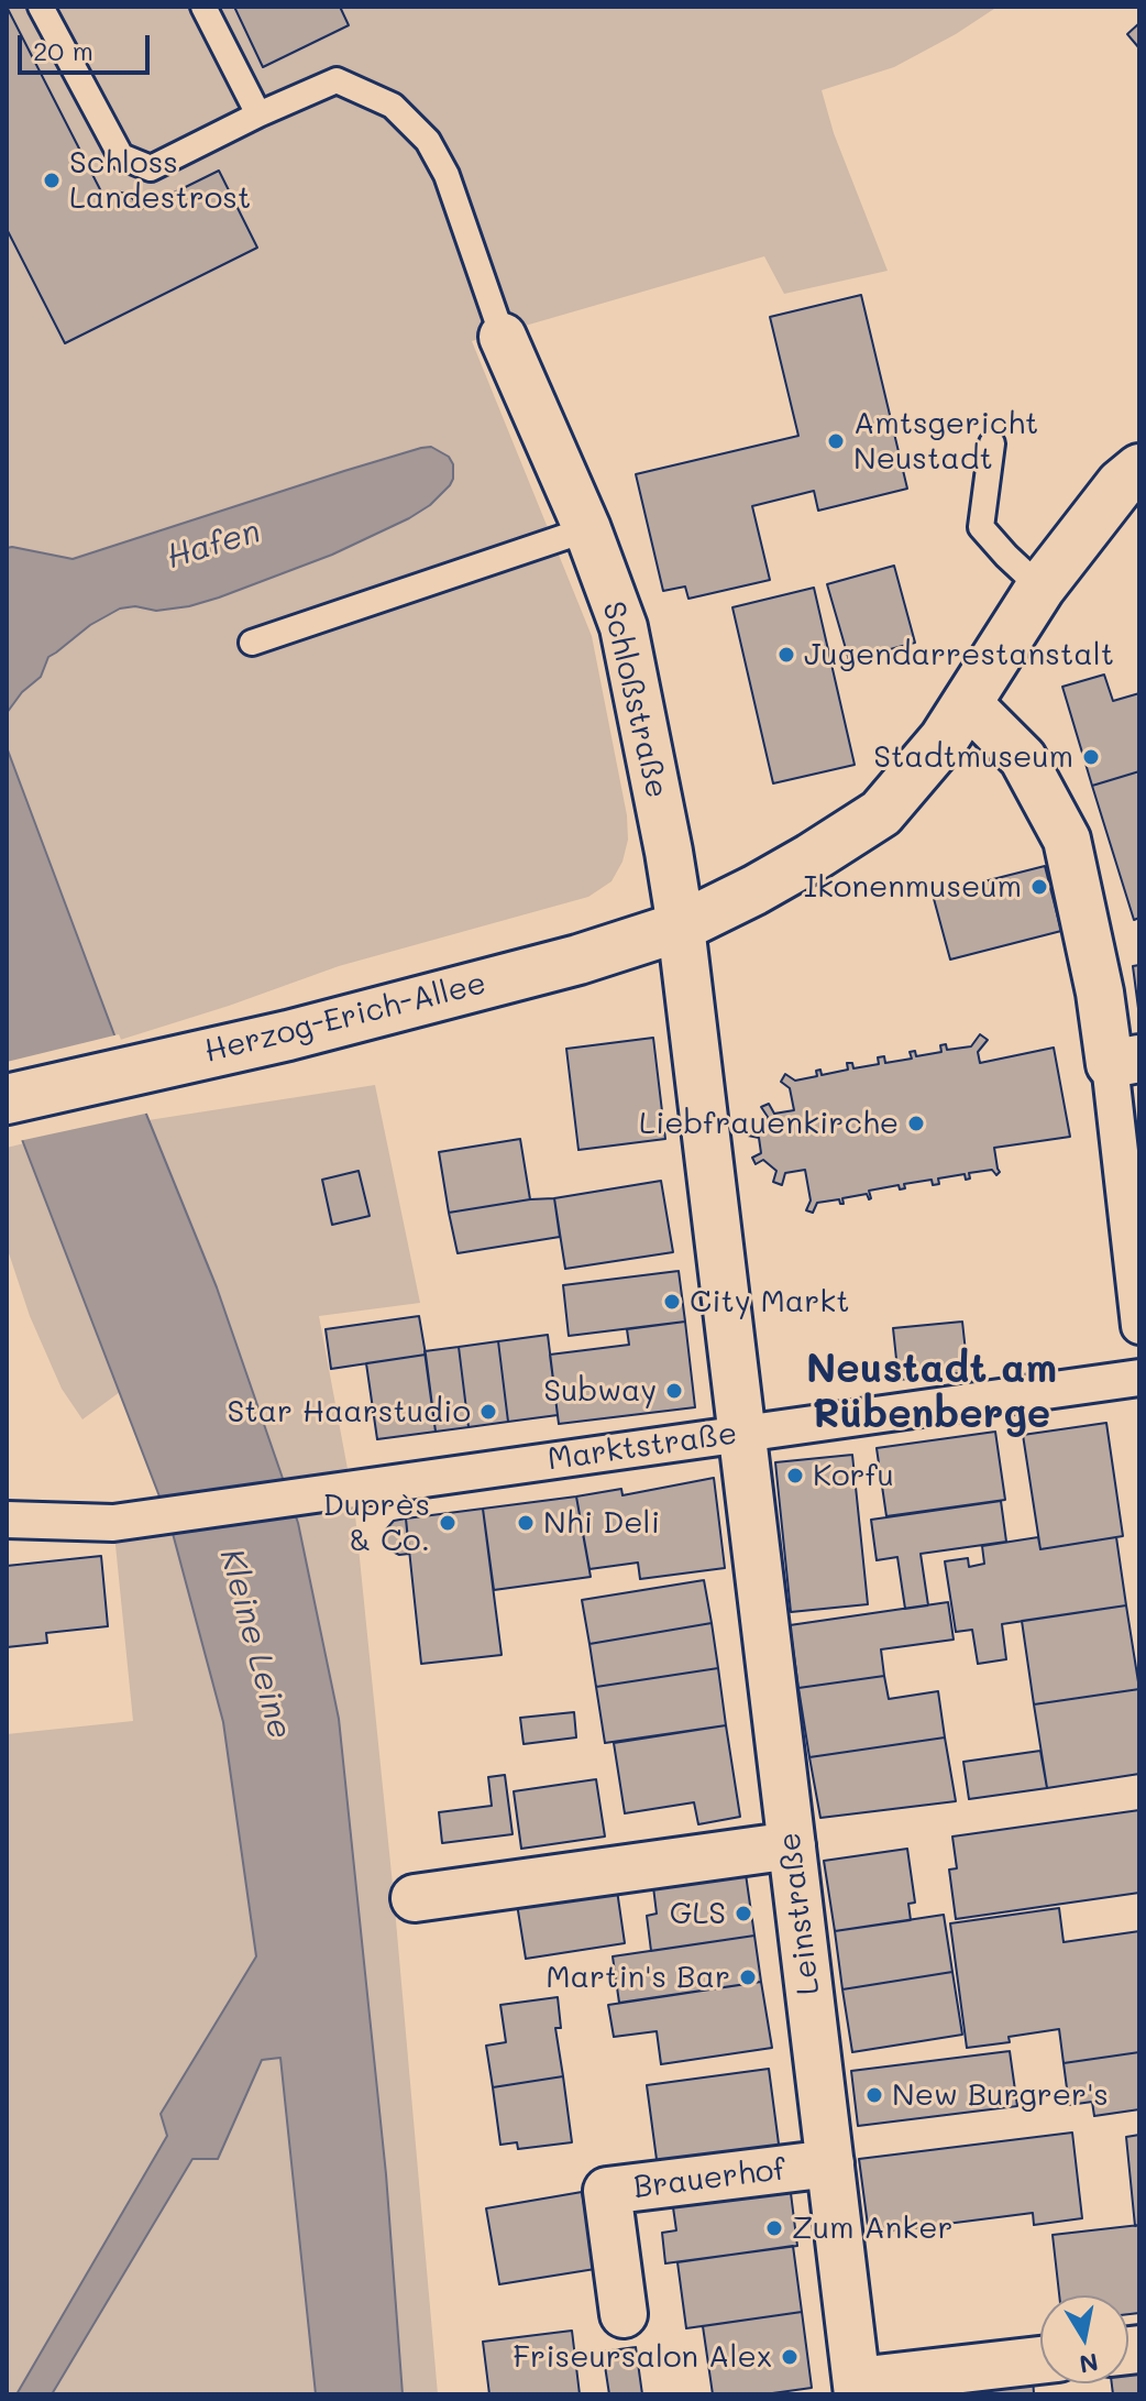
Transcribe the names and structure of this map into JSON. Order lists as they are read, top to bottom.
{
  "streets": {
    "main road": ["Herzog-Erich-Allee"],
    "street": [
      "Schloßstraße",
      "Marktstraße",
      "Leinstraße",
      "Brauerhof"
    ]
  },
  "crossings": [
    ["Schloßstraße", "Herzog-Erich-Allee"],
    ["Schloßstraße", "Marktstraße"],
    ["Schloßstraße", "Leinstraße"],
    ["Marktstraße", "Leinstraße"],
    ["Leinstraße", "Brauerhof"]
  ],
  "districts": ["Neustadt am Rübenberge"],
  "water": ["Hafen", "Kleine Leine"],
  "places": [
    "Schloss Landestrost",
    "Amtsgericht Neustadt",
    "Jugendarrestanstalt",
    "Stadtmuseum",
    "Ikonenmuseum",
    "Liebfrauenkirche",
    "City Markt",
    "Subway",
    "Star Haarstudio",
    "Korfu",
    "Duprès & Co.",
    "Nhi Deli",
    "GLS",
    "Martin's Bar",
    "New Burgrer's",
    "Zum Anker",
    "Friseursalon Alex"
  ],
  "scale_bar": "20 m",
  "north": "bottom"
}
